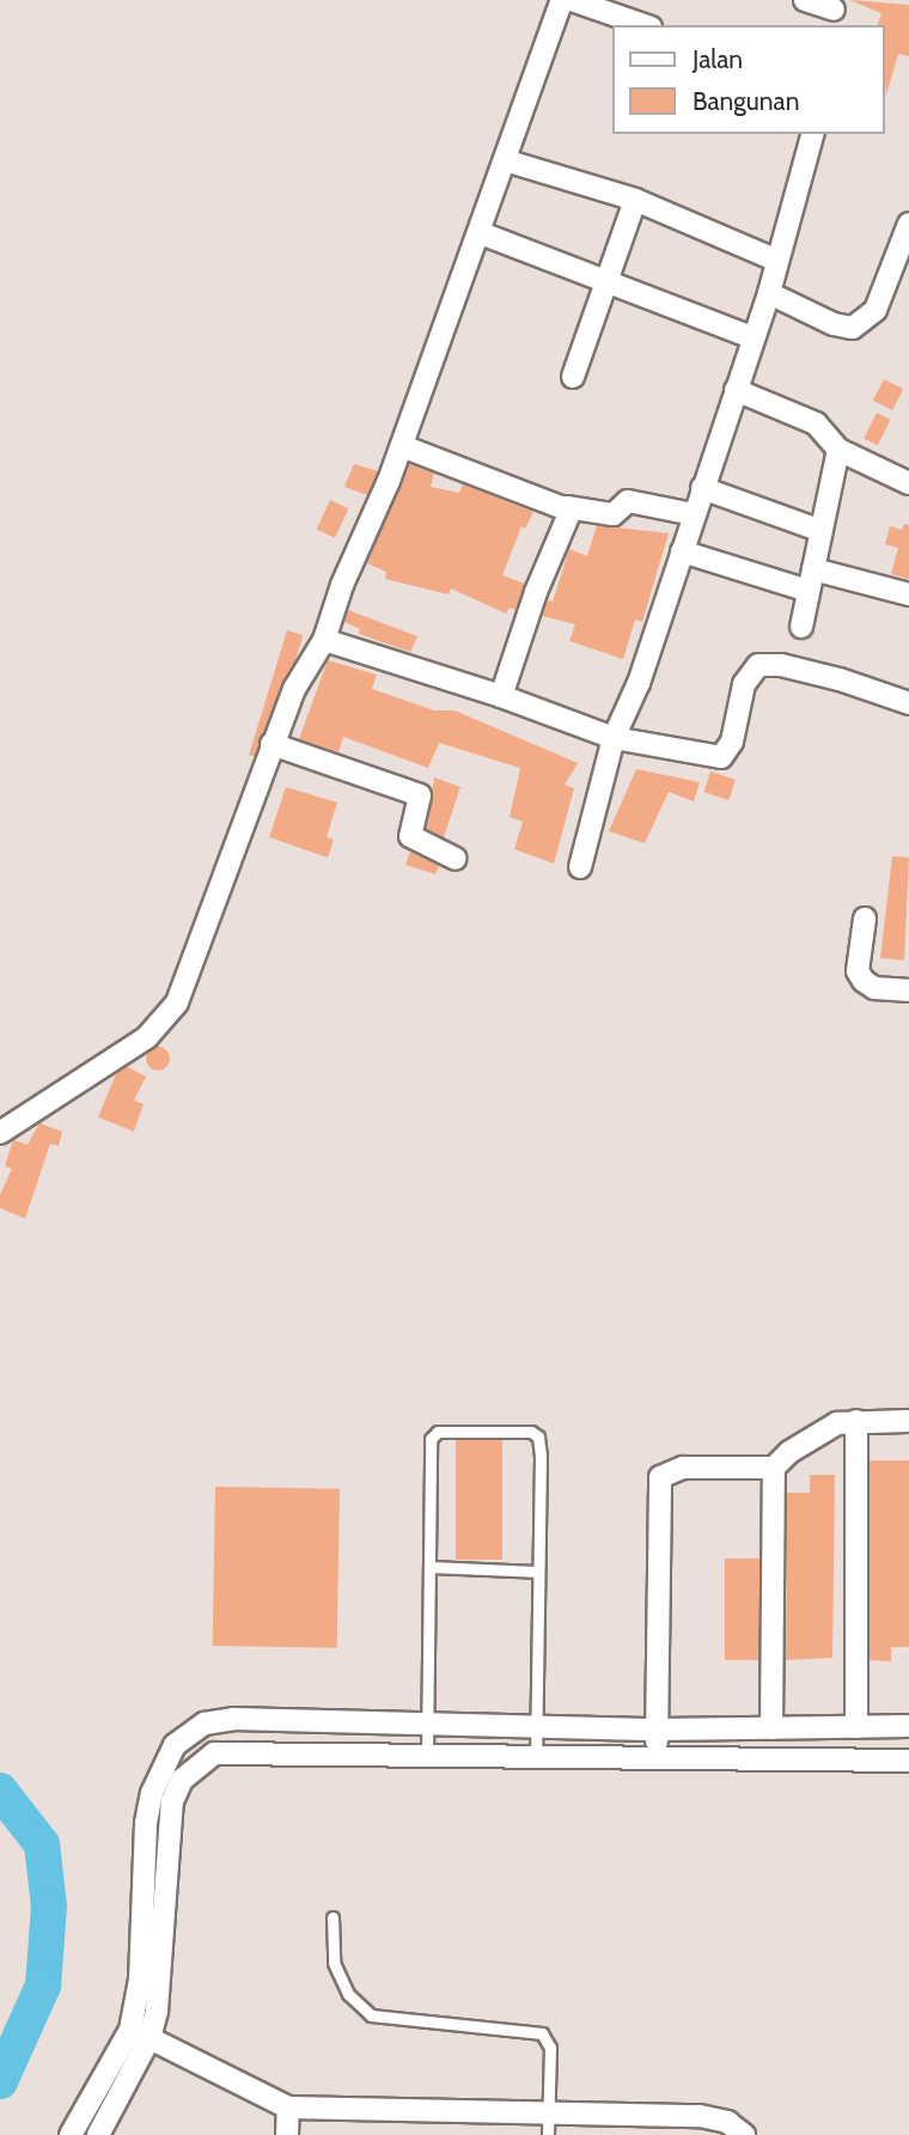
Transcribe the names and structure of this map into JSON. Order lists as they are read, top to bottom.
{
  "legend": ["Jalan", "Bangunan"]
}
